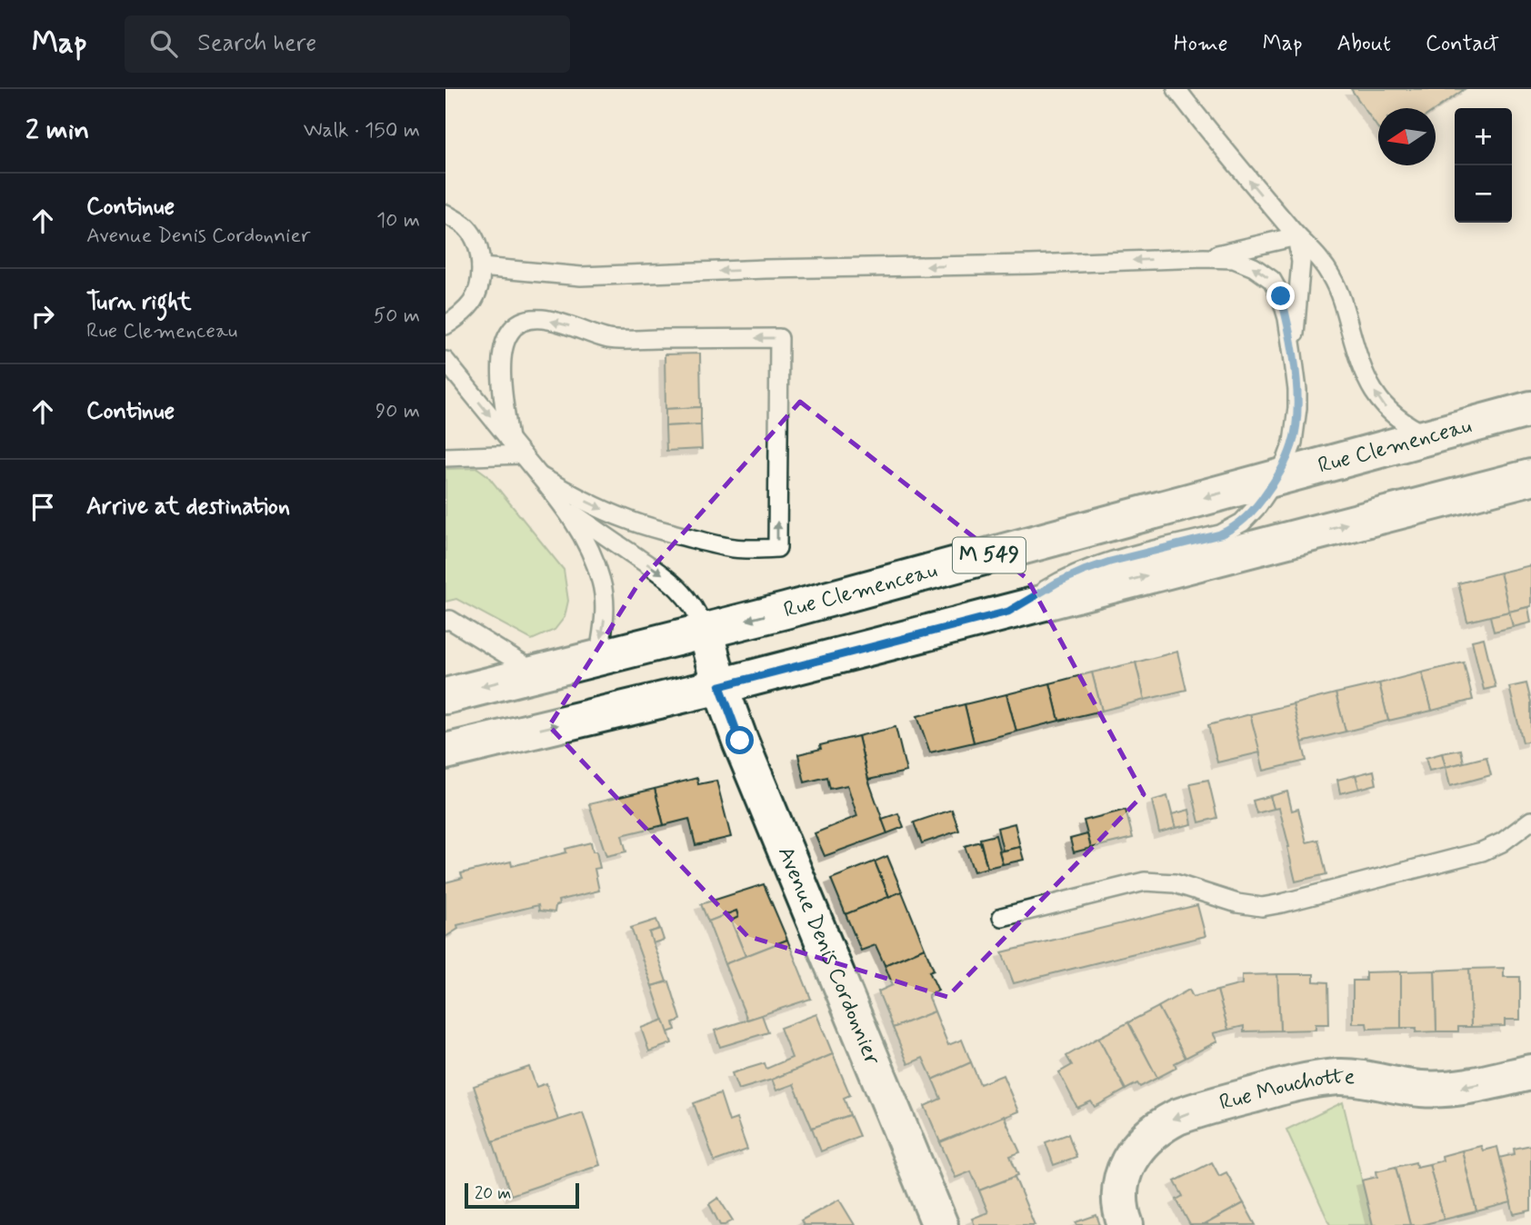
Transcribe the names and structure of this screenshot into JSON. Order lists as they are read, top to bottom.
{
  "streets": {
    "main road": [
      "Rue Clemenceau",
      "M 549",
      "Avenue Denis Cordonnier",
      "Rue Mouchotte"
    ]
  },
  "crossings": [
    ["Rue Clemenceau", "Avenue Denis Cordonnier"],
    ["M 549", "Avenue Denis Cordonnier"]
  ],
  "one_way": ["Rue Mouchotte"],
  "scale_bar": "20 m",
  "north": "left",
  "page": {
    "header": "Map",
    "search": "Search here",
    "nav": [
      "Home",
      "Map",
      "About",
      "Contact"
    ],
    "heading": ["2 min", "Walk · 150 m"],
    "map_buttons": ["+", "−"],
    "list": [
      ["Continue", "Avenue Denis Cordonnier", "10 m"],
      ["Turn right", "Rue Clemenceau", "50 m"],
      ["Continue", "90 m"],
      "Arrive at destination"
    ],
    "scale": "20 m"
  }
}
